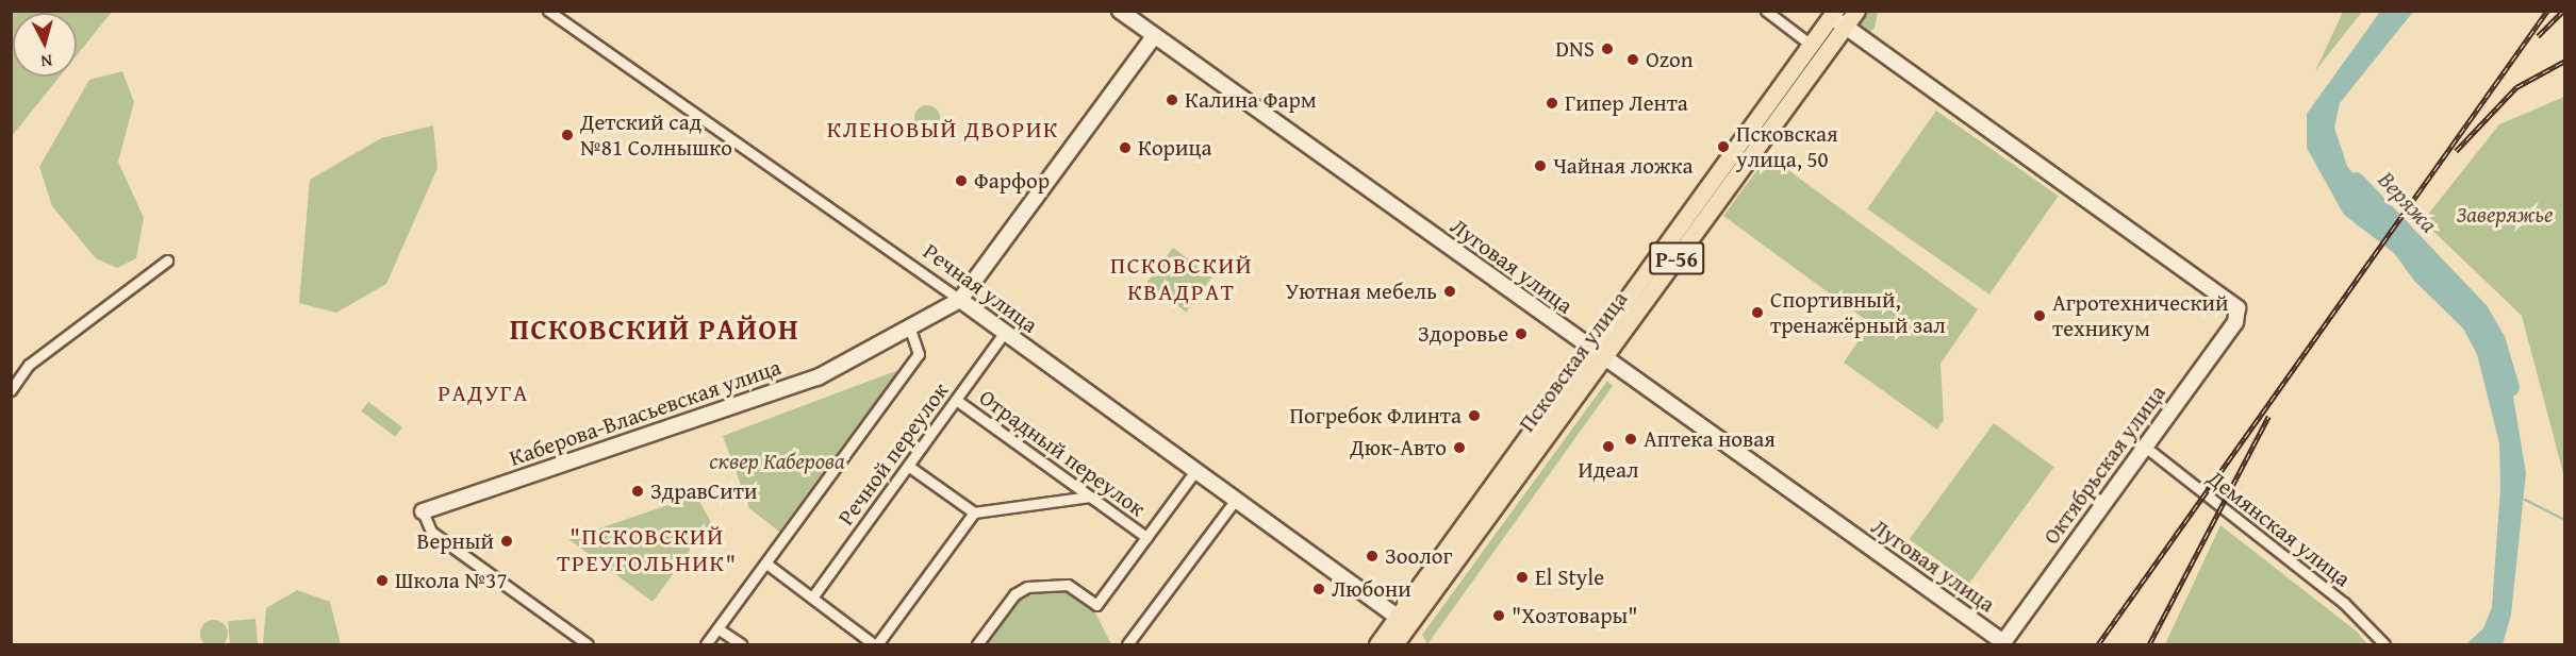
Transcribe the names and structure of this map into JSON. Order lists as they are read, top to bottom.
{
  "streets": {
    "main road": ["Р-56", "Псковская улица"],
    "street": [
      "Луговая улица",
      "Речная улица",
      "Каберова-Власьевская улица",
      "Отрадный переулок",
      "Речной переулок",
      "Октябрьская улица",
      "Демянская улица"
    ]
  },
  "crossings": [
    ["Луговая улица", "Псковская улица"],
    ["Луговая улица", "Каберова-Власьевская улица"],
    ["Луговая улица", "Октябрьская улица"],
    ["Речная улица", "Псковская улица"],
    ["Речная улица", "Каберова-Власьевская улица"],
    ["Речная улица", "Речной переулок"],
    ["Псковская улица", "Октябрьская улица"],
    ["Отрадный переулок", "Речной переулок"],
    ["Октябрьская улица", "Демянская улица"]
  ],
  "districts": [
    "КЛЕНОВЫЙ ДВОРИК",
    "ПСКОВСКИЙ КВАДРАТ",
    "ПСКОВСКИЙ РАЙОН",
    "РАДУГА",
    "\"ПСКОВСКИЙ ТРЕУГОЛЬНИК\""
  ],
  "water": ["Веряжа"],
  "parks": ["Заверяжье", "сквер Каберова"],
  "places": [
    "DNS",
    "Ozon",
    "Калина Фарм",
    "Гипер Лента",
    "Детский сад №81 Солнышко",
    "Псковская улица, 50",
    "Корица",
    "Чайная ложка",
    "Фарфор",
    "Уютная мебель",
    "Спортивный, тренажёрный зал",
    "Агротехнический техникум",
    "Здоровье",
    "Погребок Флинта",
    "Аптека новая",
    "Идеал",
    "Дюк-Авто",
    "ЗдравСити",
    "Верный",
    "Зоолог",
    "El Style",
    "Школа №37",
    "Любони",
    "\"Хозтовары\""
  ],
  "north": "bottom"
}
